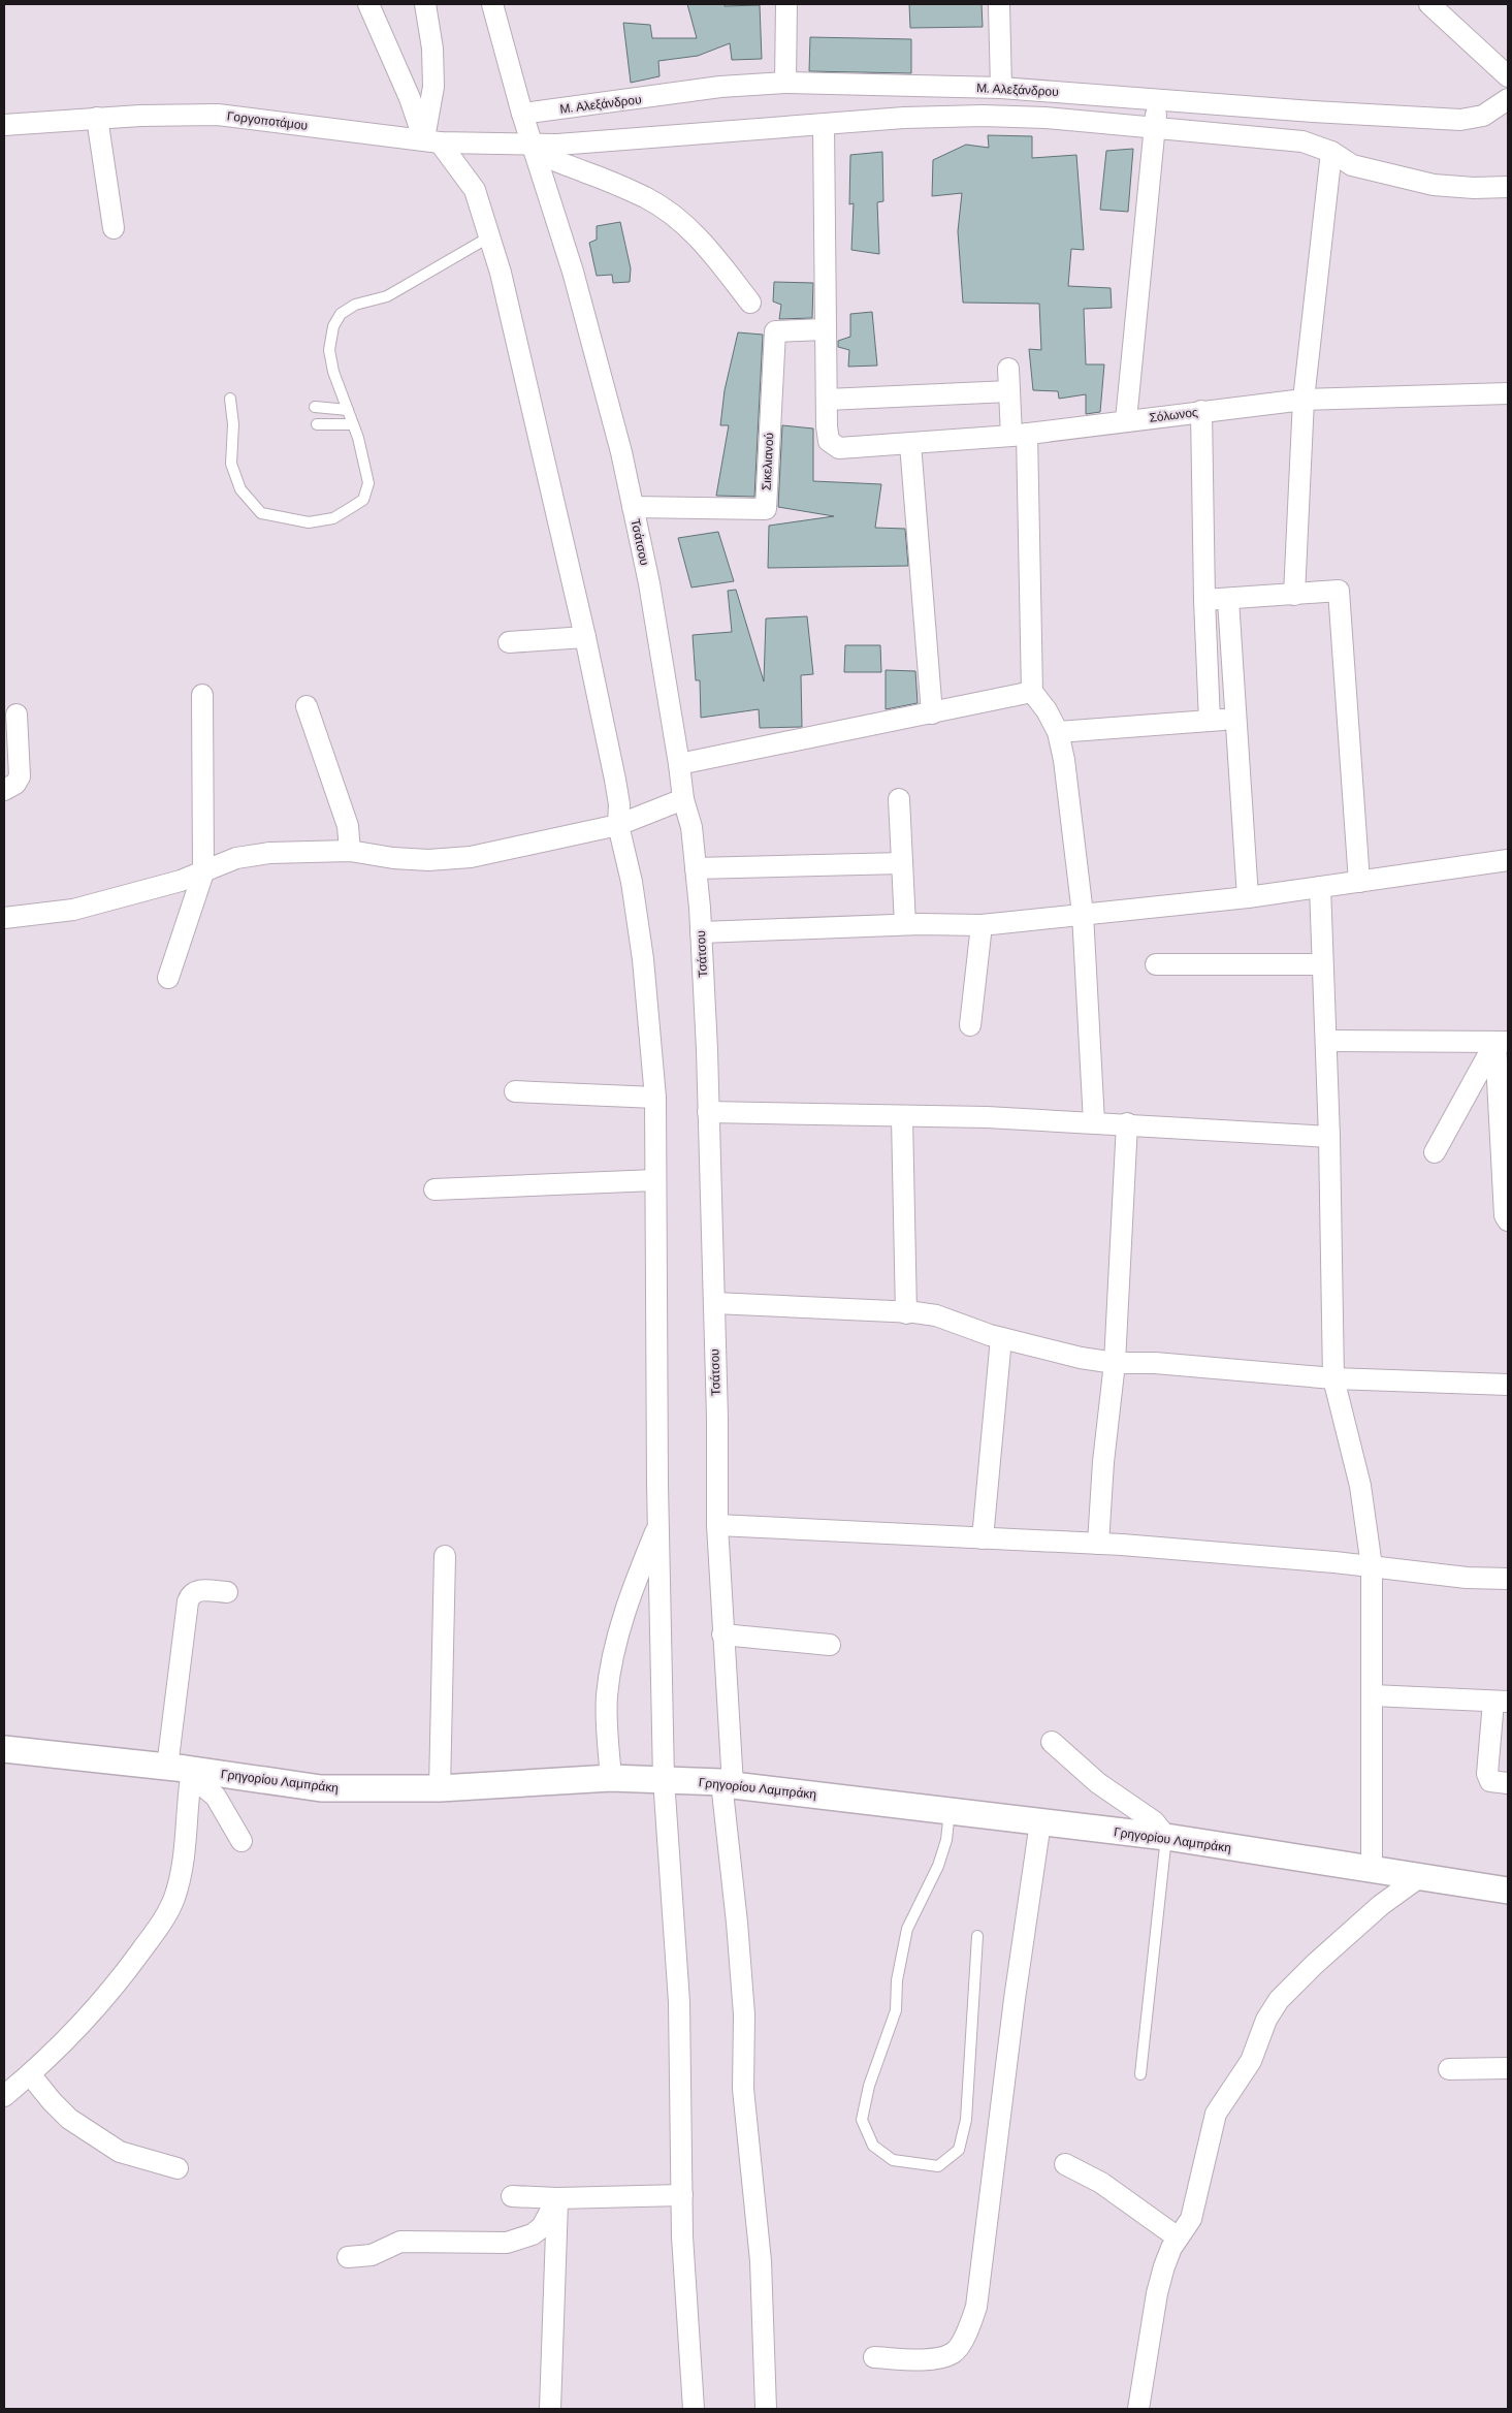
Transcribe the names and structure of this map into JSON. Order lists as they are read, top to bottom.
{
  "streets": {
    "street": [
      "Μ. Αλεξάνδρου",
      "Γοργοποτάμου",
      "Σόλωνος",
      "Σικελιανού",
      "Τσάτσου",
      "Γρηγορίου Λαμπράκη"
    ]
  },
  "crossings": [
    ["Μ. Αλεξάνδρου", "Γοργοποτάμου"],
    ["Μ. Αλεξάνδρου", "Τσάτσου"],
    ["Γοργοποτάμου", "Τσάτσου"],
    ["Σικελιανού", "Τσάτσου"],
    ["Τσάτσου", "Γρηγορίου Λαμπράκη"]
  ]
}
